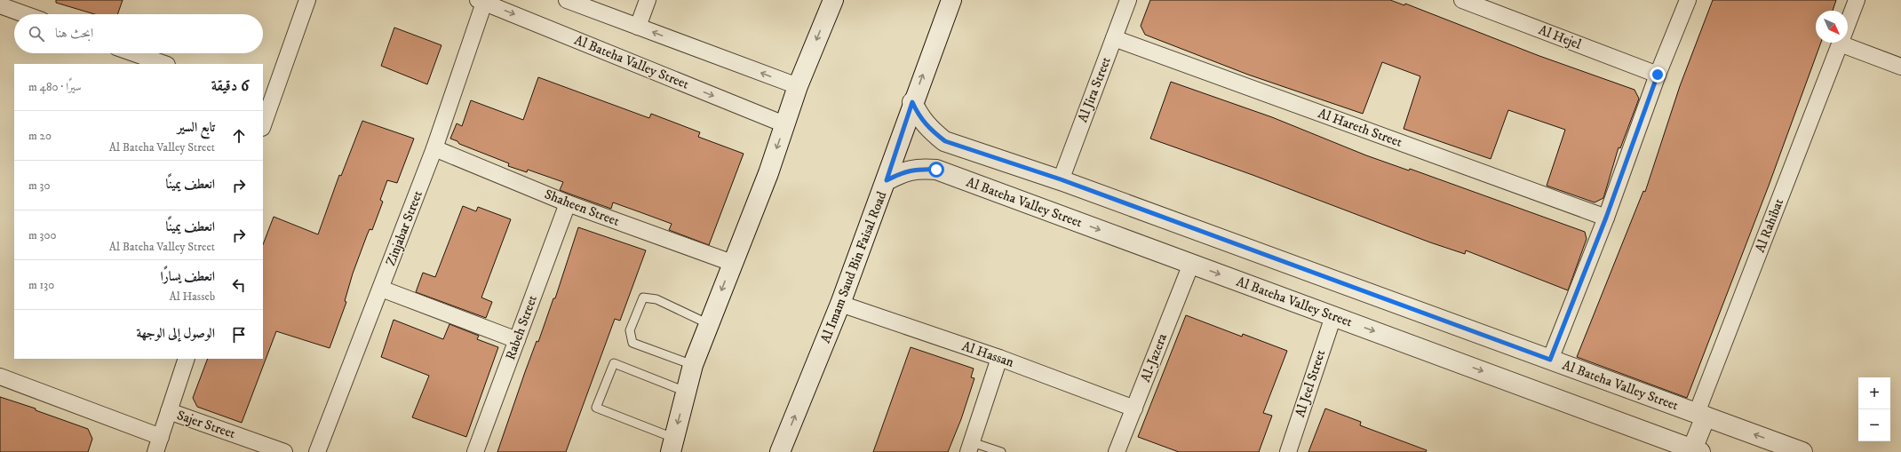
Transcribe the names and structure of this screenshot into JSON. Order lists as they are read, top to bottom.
{
  "streets": {
    "street": [
      "Al Hejel",
      "Al Bateha Valley Street",
      "Al Jira Street",
      "Al Hareth Street",
      "Shaheen Street",
      "Al Rahibat",
      "Zinjabar Street",
      "Al Imam Saud Bin Faisal Road",
      "Rabeh Street",
      "Al Hassan",
      "Al-Jazera",
      "Al Jeel Street",
      "Sajer Street"
    ]
  },
  "crossings": [
    ["Al Bateha Valley Street", "Al Jira Street"],
    ["Al Bateha Valley Street", "Al Rahibat"],
    ["Al Bateha Valley Street", "Zinjabar Street"],
    ["Al Bateha Valley Street", "Al Imam Saud Bin Faisal Road"],
    ["Al Bateha Valley Street", "Al-Jazera"],
    ["Al Bateha Valley Street", "Al Jeel Street"],
    ["Al Jira Street", "Al Hareth Street"],
    ["Shaheen Street", "Zinjabar Street"],
    ["Shaheen Street", "Rabeh Street"],
    ["Al Imam Saud Bin Faisal Road", "Al Hassan"],
    ["Al Hassan", "Al-Jazera"]
  ],
  "north": "bottom right",
  "page": {
    "search": "ابحث هنا",
    "heading": ["6 دقيقة", "سيرًا · 480 m"],
    "list": [
      ["تابع السير", "Al Bateha Valley Street", "20 m"],
      ["انعطف يمينًا", "30 m"],
      ["انعطف يمينًا", "Al Bateha Valley Street", "300 m"],
      ["انعطف يسارًا", "Al Hasseb", "130 m"],
      "الوصول إلى الوجهة"
    ],
    "map_buttons": ["+", "−"]
  }
}
